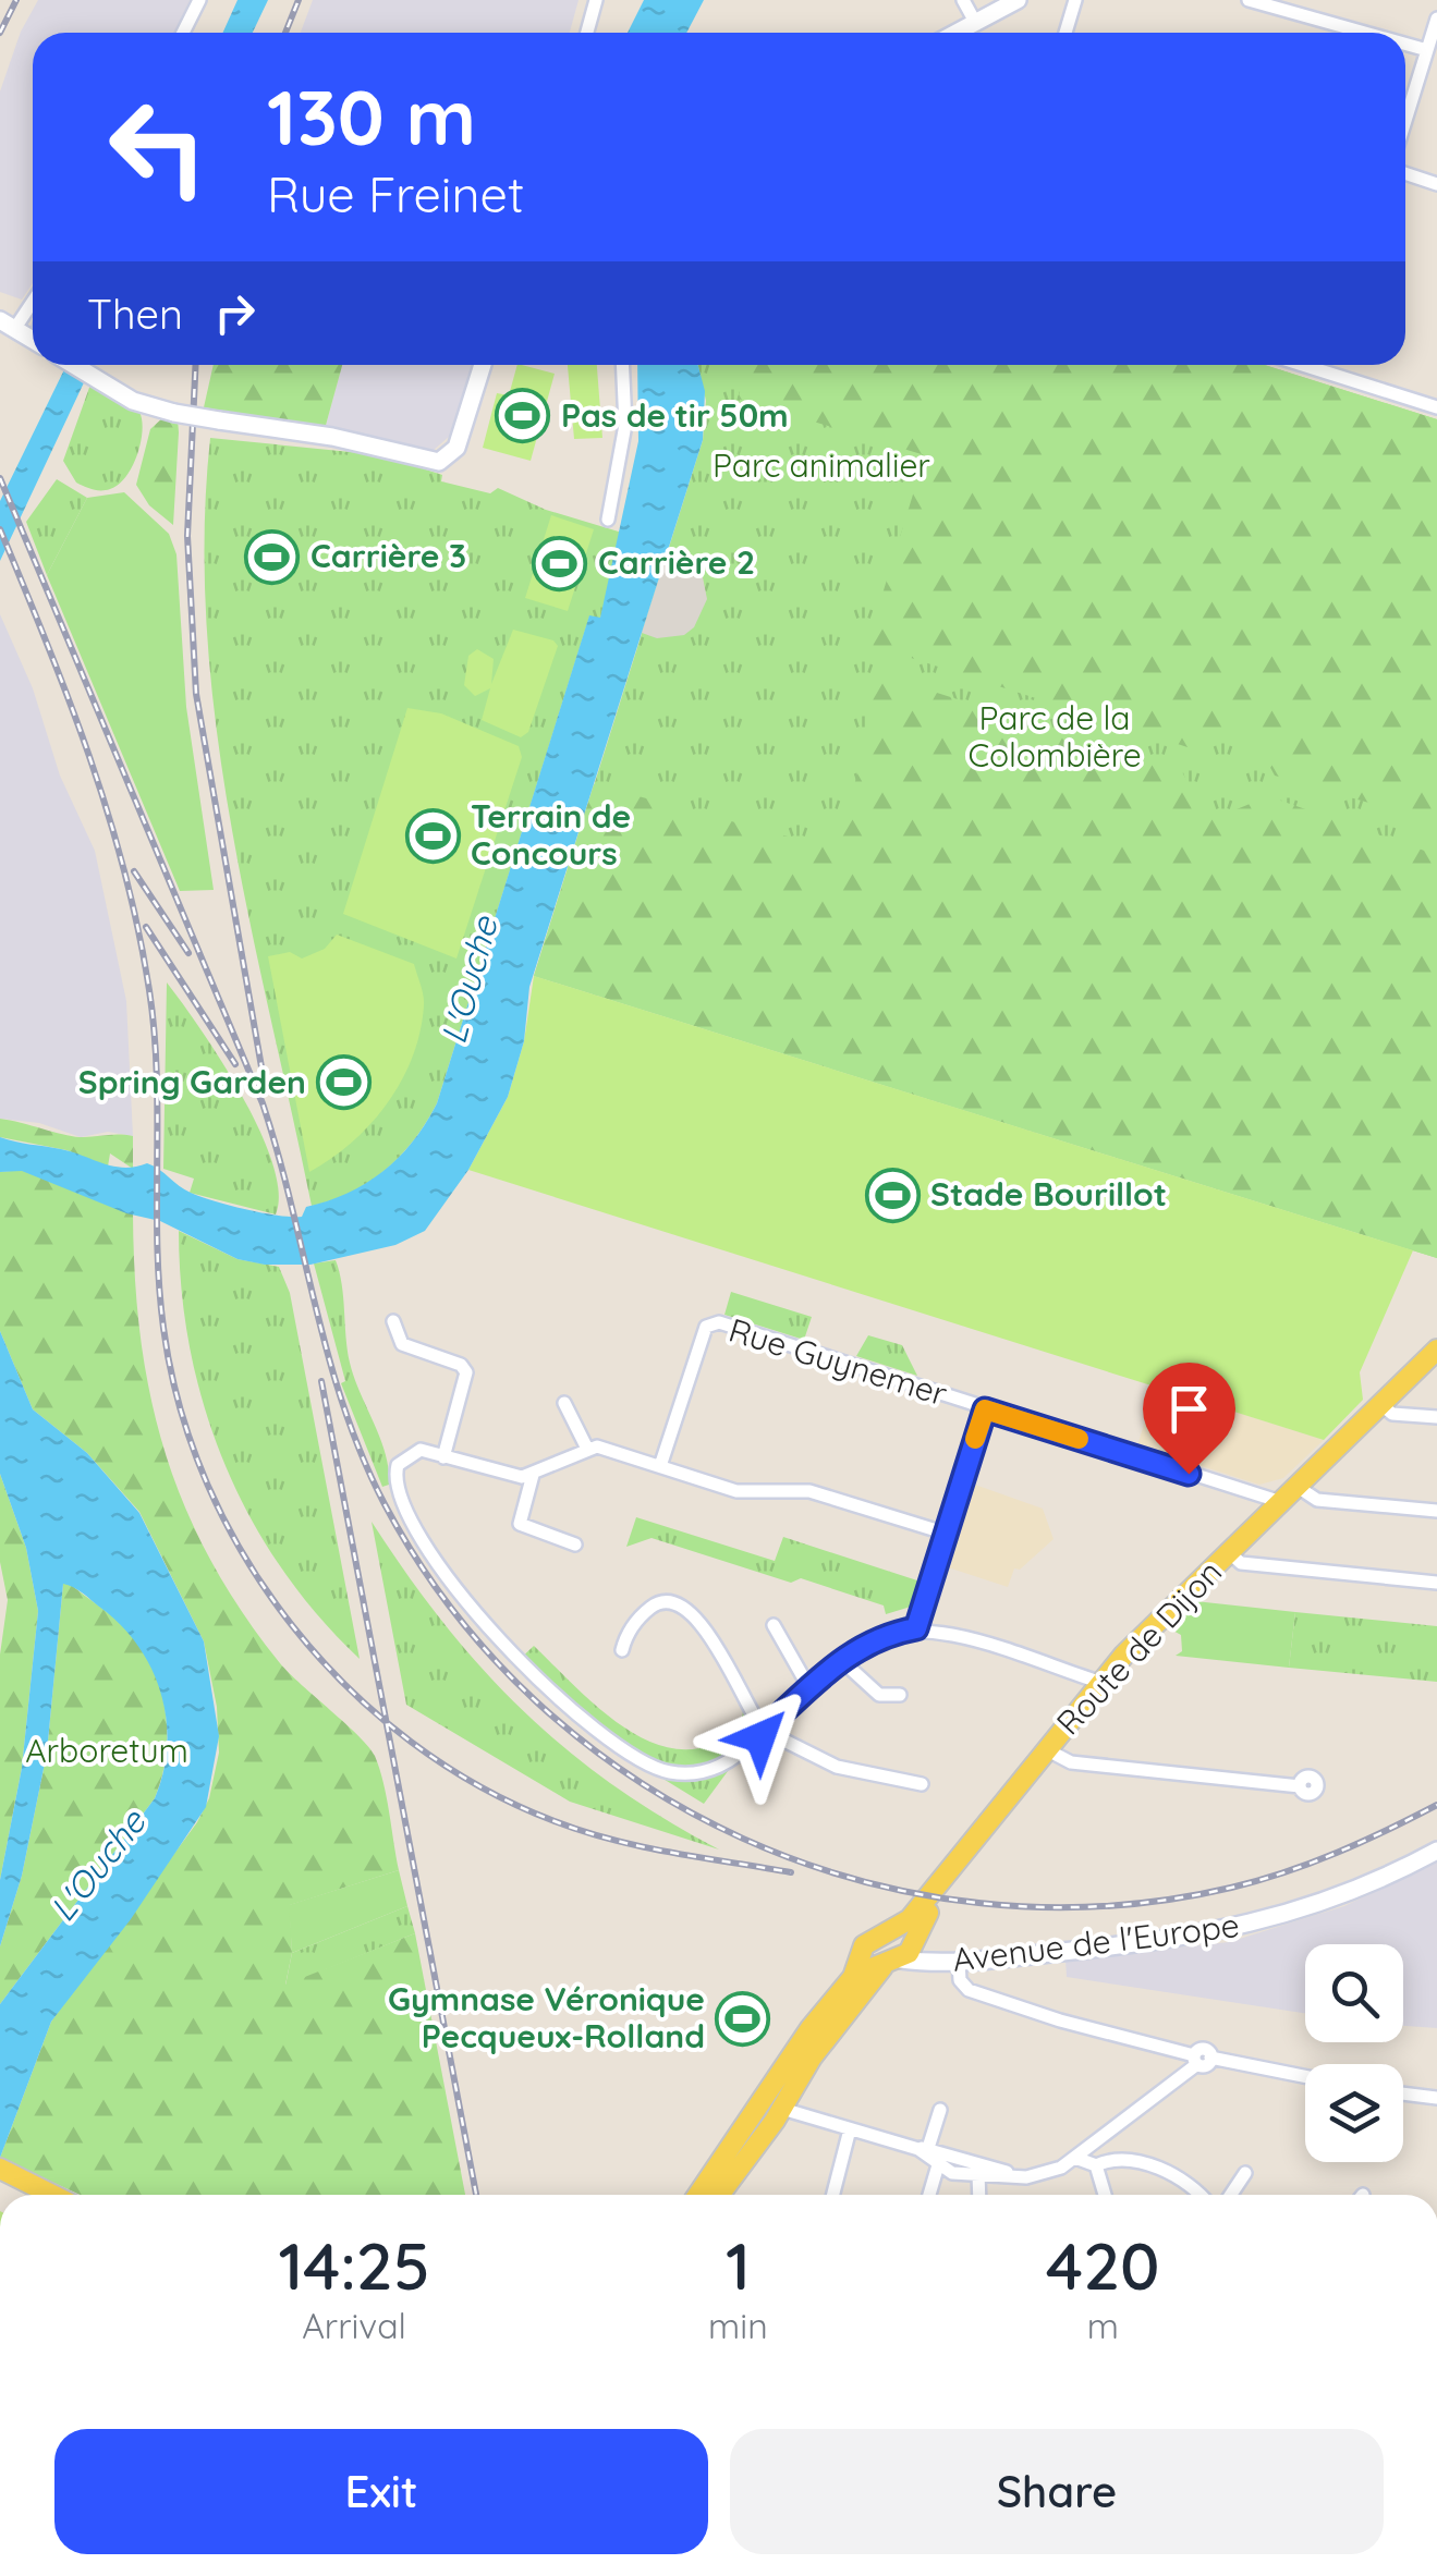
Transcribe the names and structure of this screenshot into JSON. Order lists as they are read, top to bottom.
{
  "streets": {
    "main road": ["Route de Dijon"],
    "street": ["Rue Guynemer", "Avenue de l'Europe"]
  },
  "crossings": [
    ["Rue Guynemer", "Route de Dijon"],
    ["Route de Dijon", "Avenue de l'Europe"]
  ],
  "water": ["L'Ouche"],
  "parks": ["Parc animalier", "Parc de la Colombière", "Arboretum"],
  "places": {
    "sports": [
      "Pas de tir 50m",
      "Carrière 3",
      "Carrière 2",
      "Terrain de Concours",
      "Spring Garden",
      "Stade Bourillot",
      "Gymnase Véronique Pecqueux-Rolland"
    ]
  },
  "page": {
    "turn": ["130 m", "Rue Freinet"],
    "then": "Then",
    "eta": [
      "14:25",
      "Arrival",
      "1",
      "min",
      "420",
      "m"
    ],
    "buttons": ["Exit", "Share"]
  }
}
